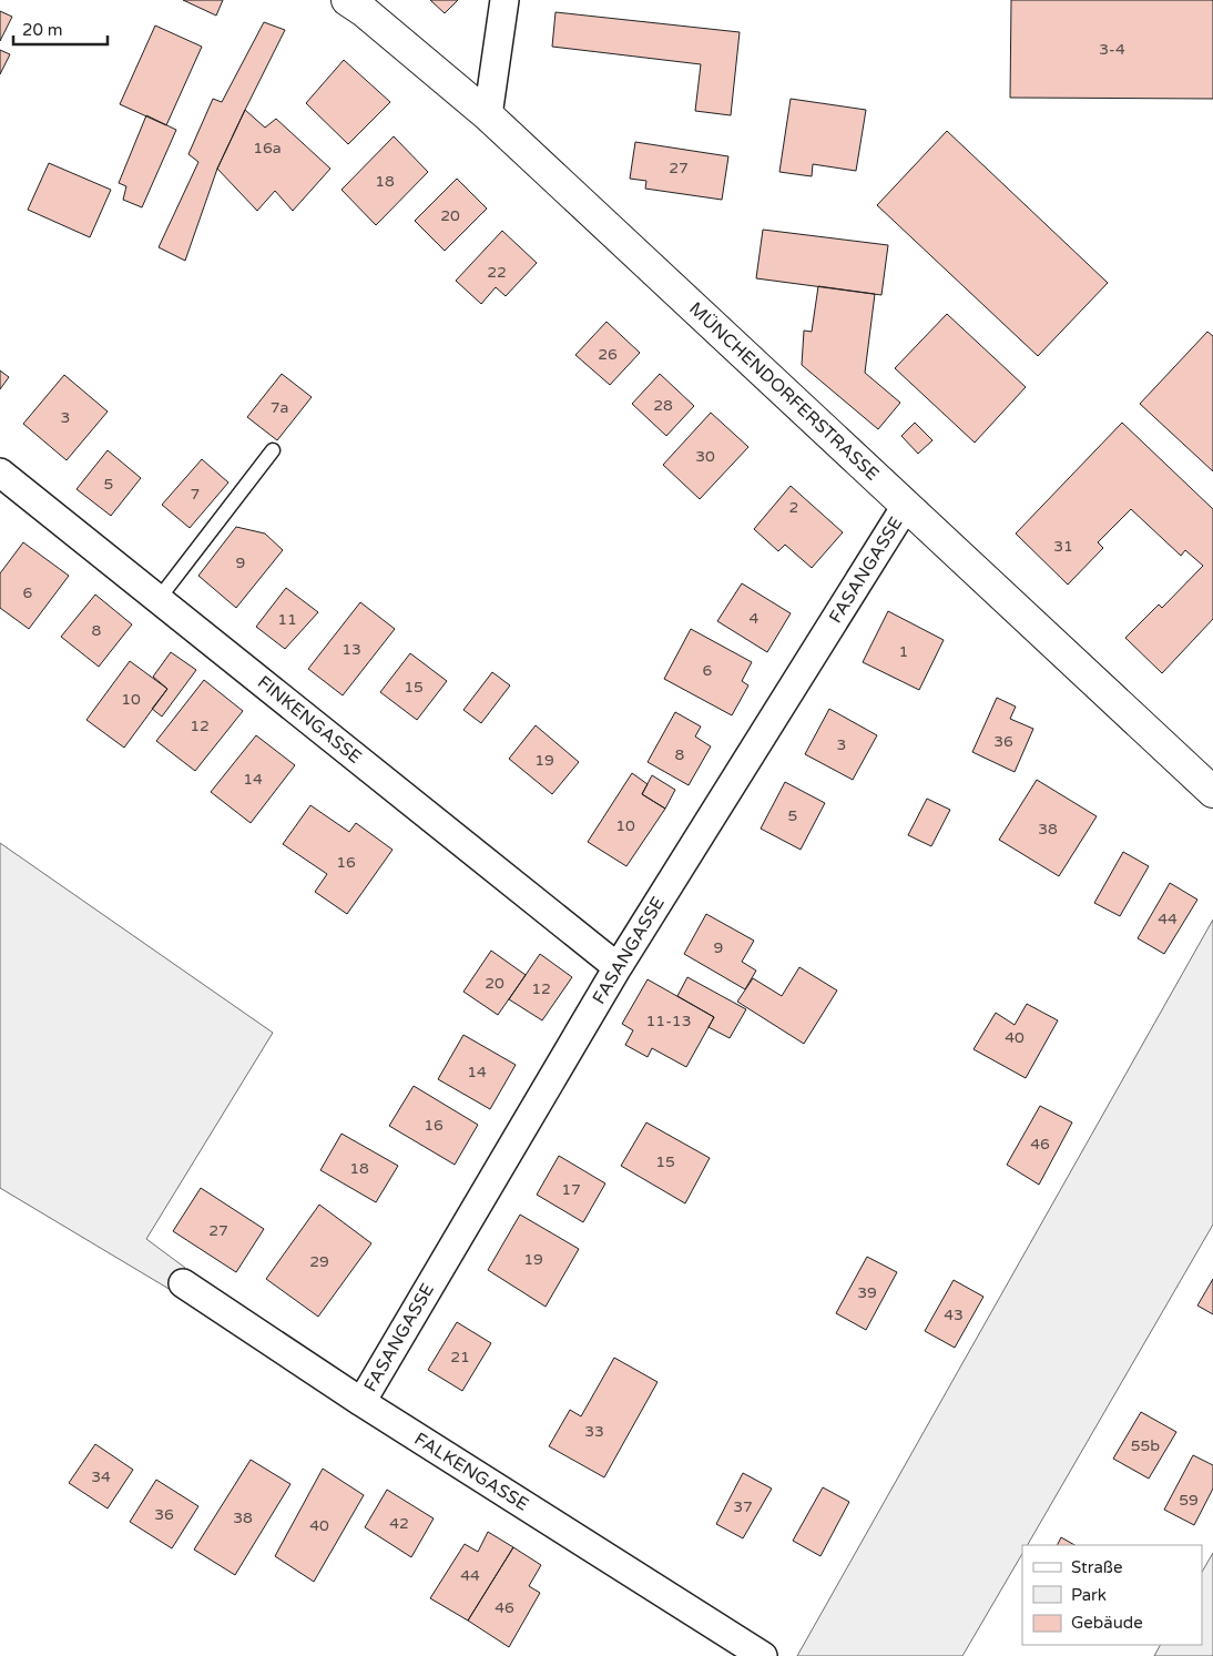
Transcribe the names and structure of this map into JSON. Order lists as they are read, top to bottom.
{
  "streets": {
    "street": [
      "MÜNCHENDORFERSTRASSE",
      "FASANGASSE",
      "FINKENGASSE",
      "FALKENGASSE"
    ]
  },
  "crossings": [
    ["MÜNCHENDORFERSTRASSE", "FASANGASSE"],
    ["FASANGASSE", "FINKENGASSE"],
    ["FASANGASSE", "FALKENGASSE"]
  ],
  "house_numbers": [
    "3-4",
    "16a",
    "27",
    "18",
    "20",
    "22",
    "26",
    "28",
    "7a",
    "3",
    "30",
    "5",
    "7",
    "2",
    "31",
    "9",
    "6",
    "4",
    "11",
    "8",
    "13",
    "1",
    "6",
    "15",
    "10",
    "12",
    "36",
    "3",
    "8",
    "19",
    "14",
    "5",
    "10",
    "38",
    "16",
    "44",
    "9",
    "20",
    "12",
    "11-13",
    "40",
    "14",
    "16",
    "46",
    "15",
    "18",
    "17",
    "27",
    "19",
    "29",
    "39",
    "43",
    "21",
    "33",
    "55b",
    "34",
    "59",
    "37",
    "36",
    "38",
    "42",
    "40",
    "44",
    "46"
  ],
  "legend": ["Straße", "Park", "Gebäude"],
  "scale_bar": "20 m"
}
